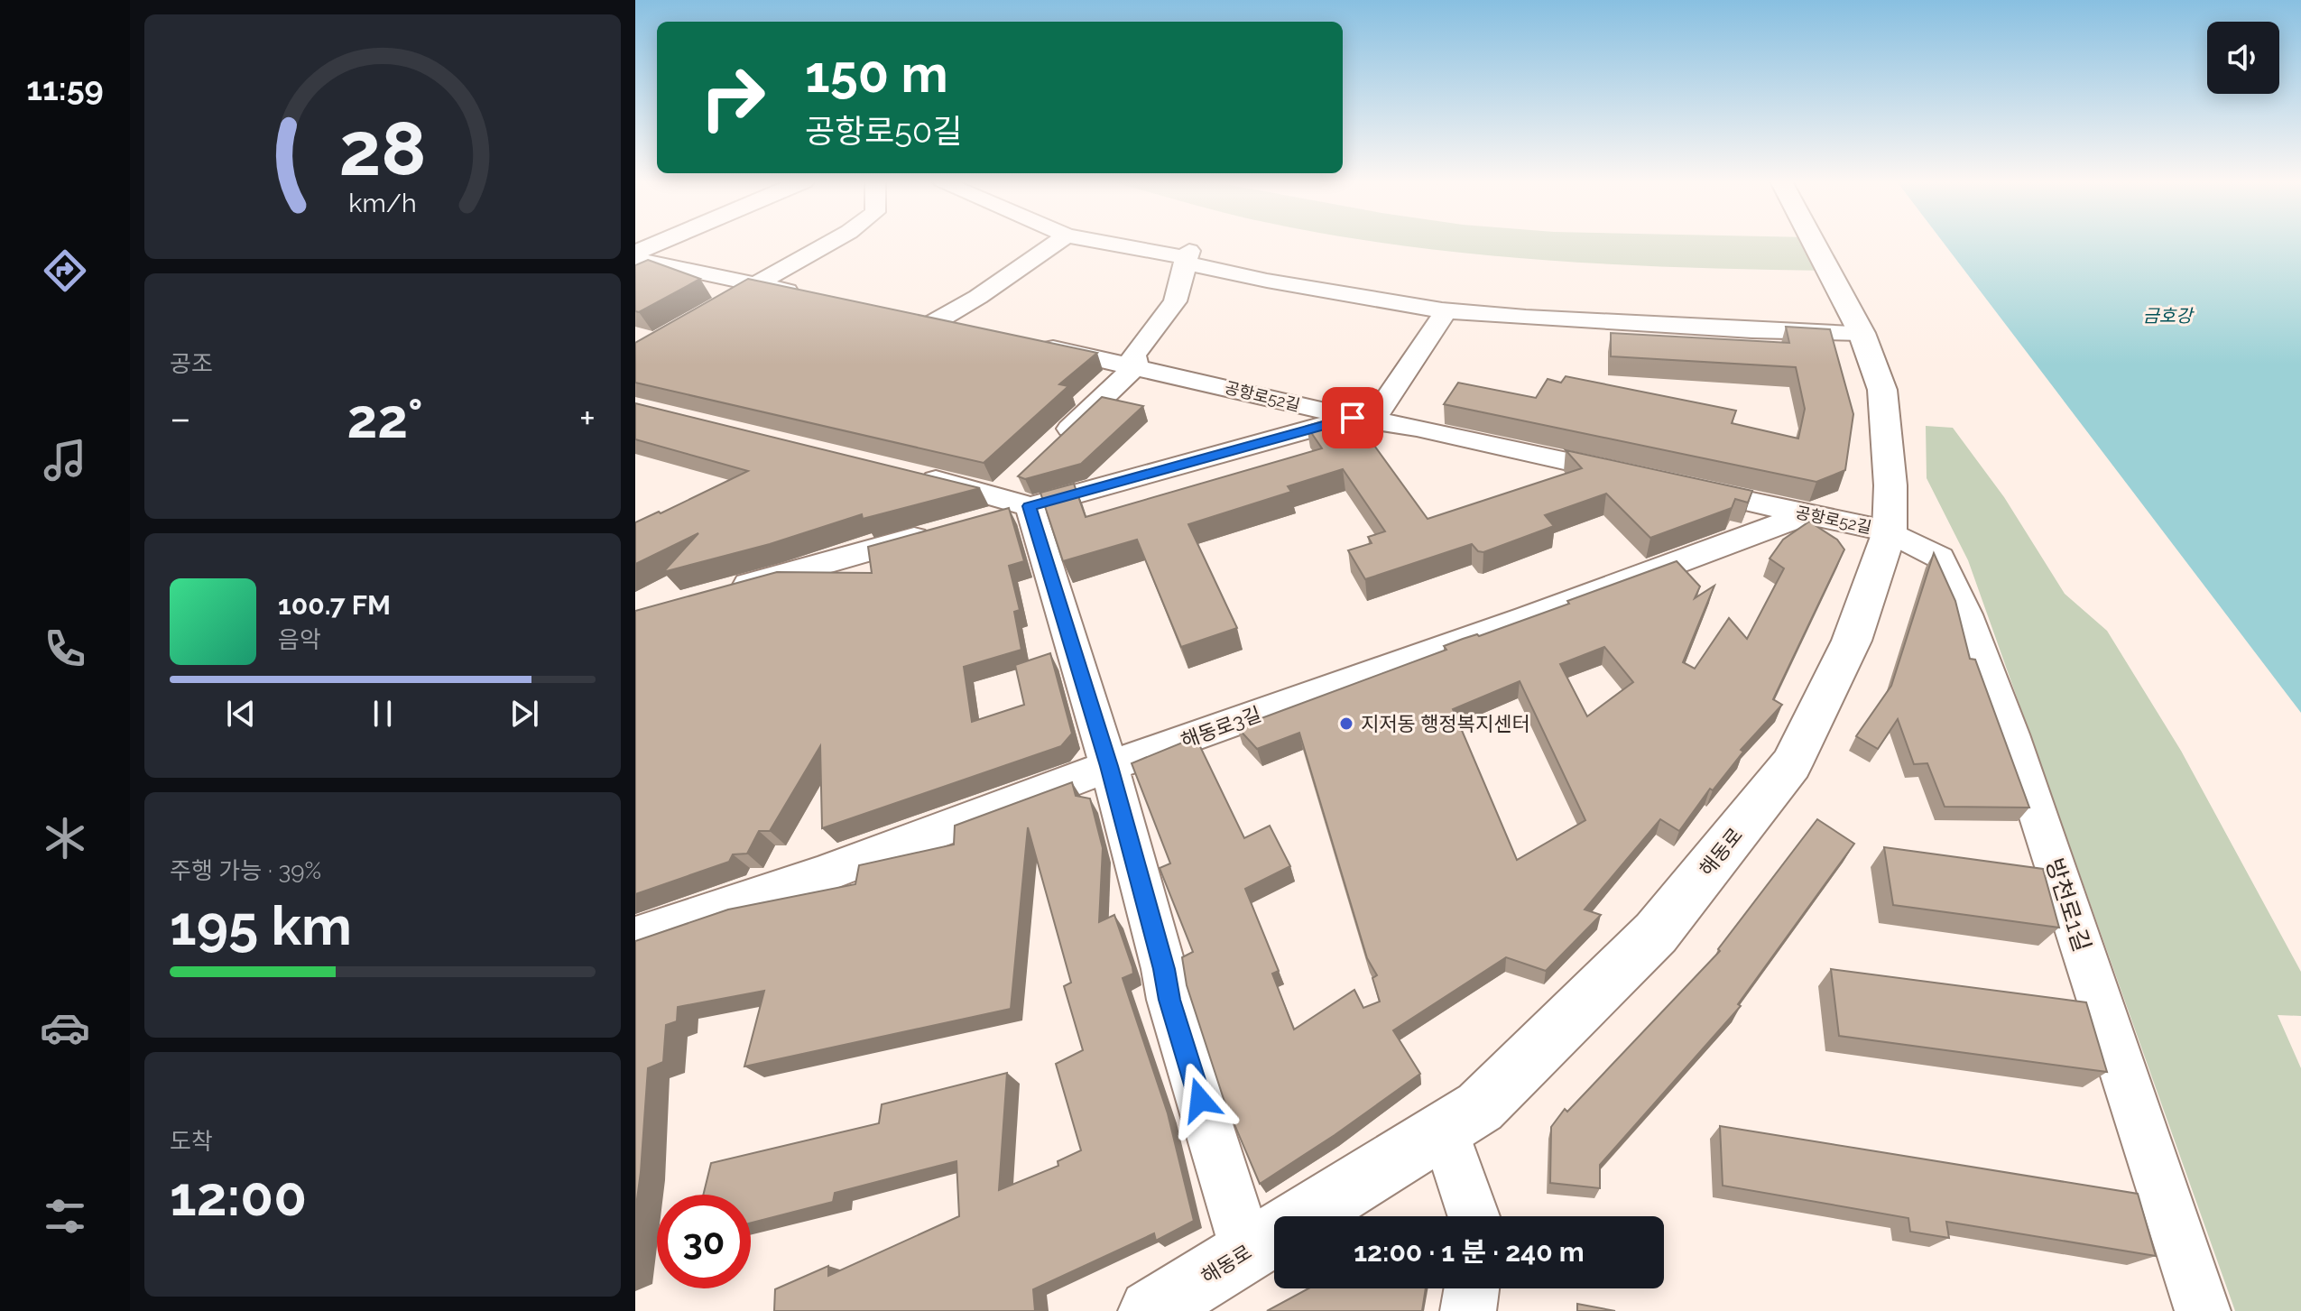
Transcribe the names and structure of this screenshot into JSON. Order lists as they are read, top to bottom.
{
  "streets": {
    "street": [
      "공항로52길",
      "해동로3길",
      "해동로",
      "방천로1길"
    ]
  },
  "crossings": [
    ["공항로52길", "해동로3길"],
    ["공항로52길", "해동로"],
    ["공항로52길", "방천로1길"],
    ["해동로", "방천로1길"]
  ],
  "water": ["금호강"],
  "places": ["지저동 행정복지센터"],
  "page": {
    "tabs": "11:59",
    "turn": ["150 m", "공항로50길"],
    "tile": [
      "공조",
      ["주행 가능 · 39%", "195 km"],
      ["도착", "12:00"]
    ],
    "heat": ["−", "22°", "+"],
    "song": ["100.7 FM", "음악"],
    "limit": "30",
    "trip": "12:00 · 1 분 · 240 m",
    "gauge": ["28", "km/h"]
  }
}
